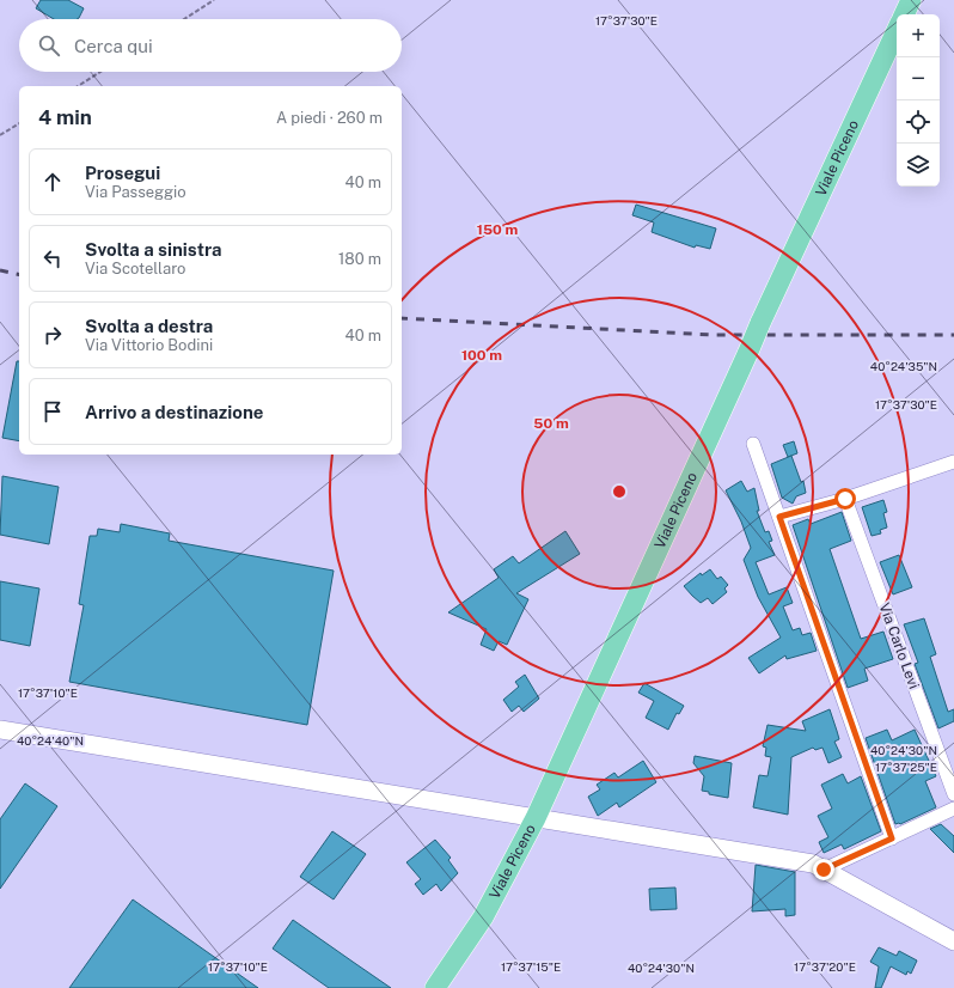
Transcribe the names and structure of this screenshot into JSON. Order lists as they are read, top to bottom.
{
  "streets": {
    "main road": ["Viale Piceno"],
    "street": ["Via Carlo Levi"]
  },
  "page": {
    "map_buttons": ["+", "−"],
    "search": "Cerca qui",
    "heading": ["4 min", "A piedi · 260 m"],
    "list": [
      ["Prosegui", "Via Passeggio", "40 m"],
      ["Svolta a sinistra", "Via Scotellaro", "180 m"],
      ["Svolta a destra", "Via Vittorio Bodini", "40 m"],
      "Arrivo a destinazione"
    ]
  },
  "coordinates": [
    "17°37'30\"E",
    "40°24'35\"N",
    "17°37'10\"E",
    "40°24'40\"N",
    "40°24'30\"N",
    "17°37'25\"E",
    "17°37'15\"E",
    "17°37'20\"E"
  ],
  "rings": ["150 m", "100 m", "50 m"]
}
